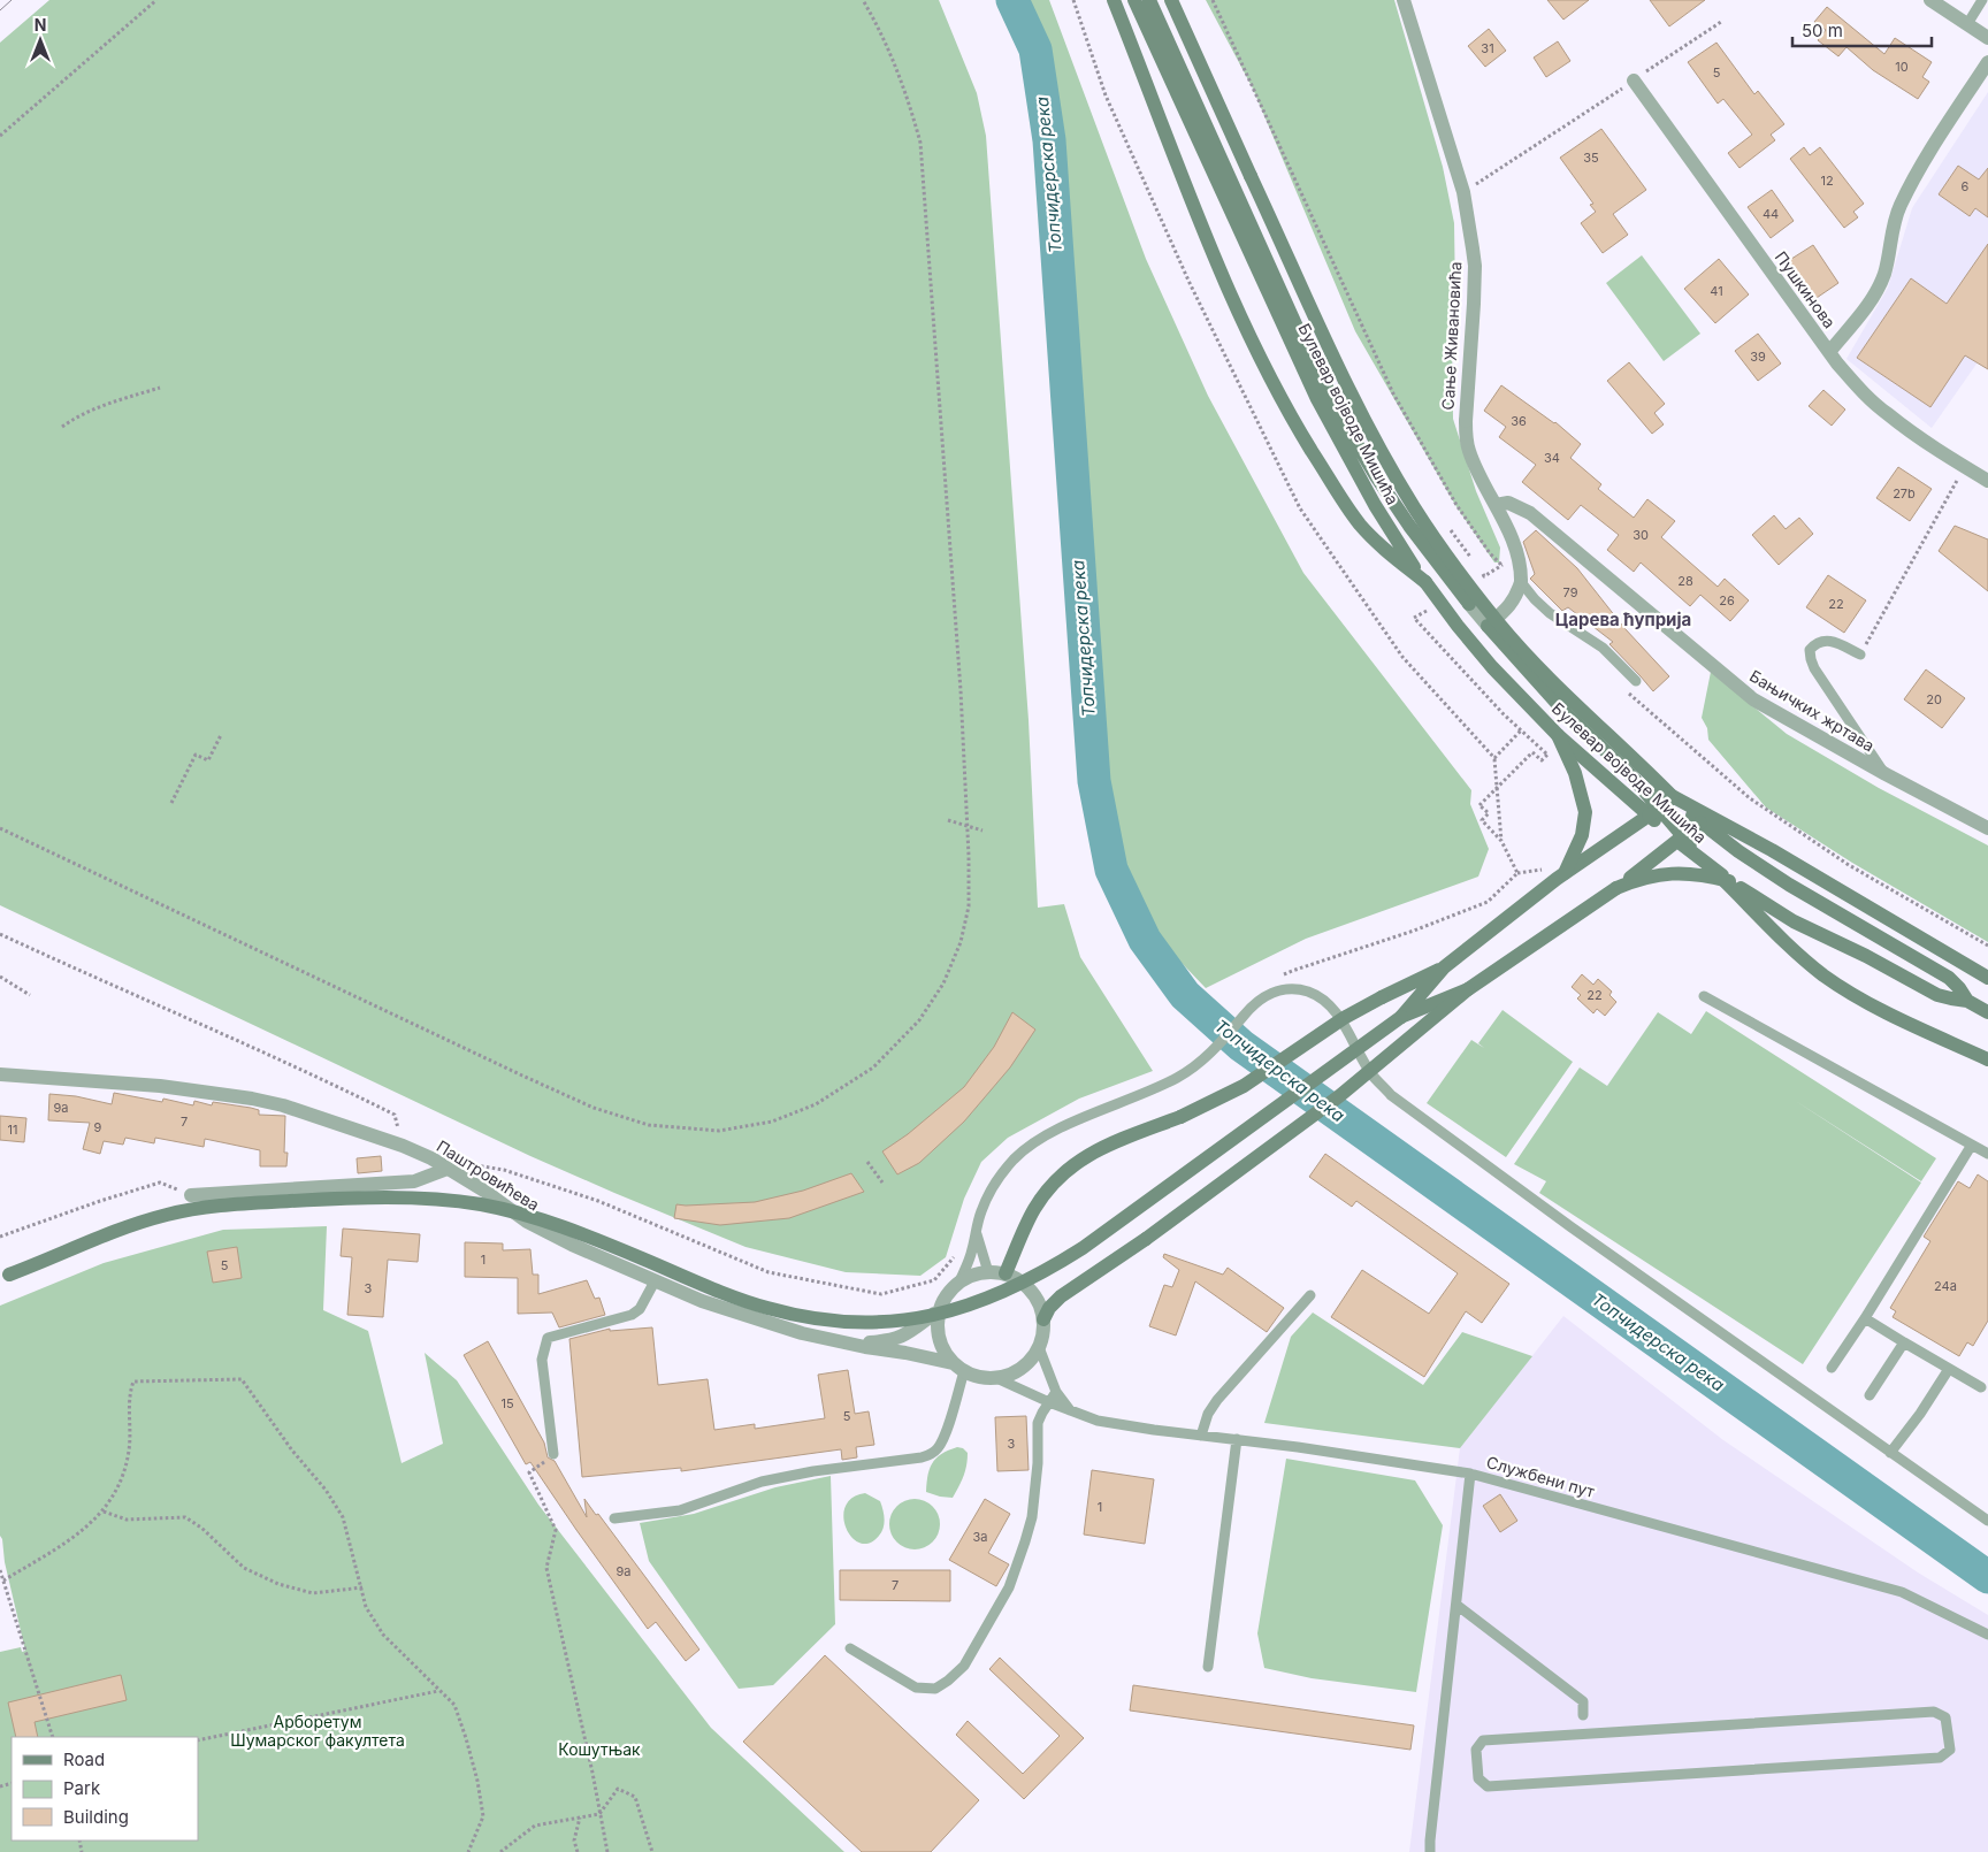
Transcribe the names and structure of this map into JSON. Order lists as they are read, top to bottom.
{
  "streets": {
    "main road": ["Булевар војводе Мишића"],
    "street": [
      "Пушкинова",
      "Сање Живановића",
      "Бањичких жртава",
      "Паштровићева"
    ],
    "lane": ["Службени пут"]
  },
  "crossings": [
    ["Сање Живановића", "Бањичких жртава"],
    ["Паштровићева", "Службени пут"]
  ],
  "districts": ["Царева ћуприја"],
  "water": ["Топчидерска река"],
  "parks": ["Арборетум Шумарског факултета", "Кошутњак"],
  "house_numbers": [
    "31",
    "10",
    "5",
    "35",
    "12",
    "6",
    "44",
    "41",
    "39",
    "36",
    "34",
    "27b",
    "30",
    "28",
    "79",
    "26",
    "22",
    "20",
    "22",
    "9a",
    "7",
    "9",
    "11",
    "1",
    "5",
    "24a",
    "3",
    "15",
    "5",
    "3",
    "1",
    "3a",
    "9a",
    "7"
  ],
  "legend": ["Road", "Park", "Building"],
  "scale_bar": "50 m",
  "north": "top"
}
